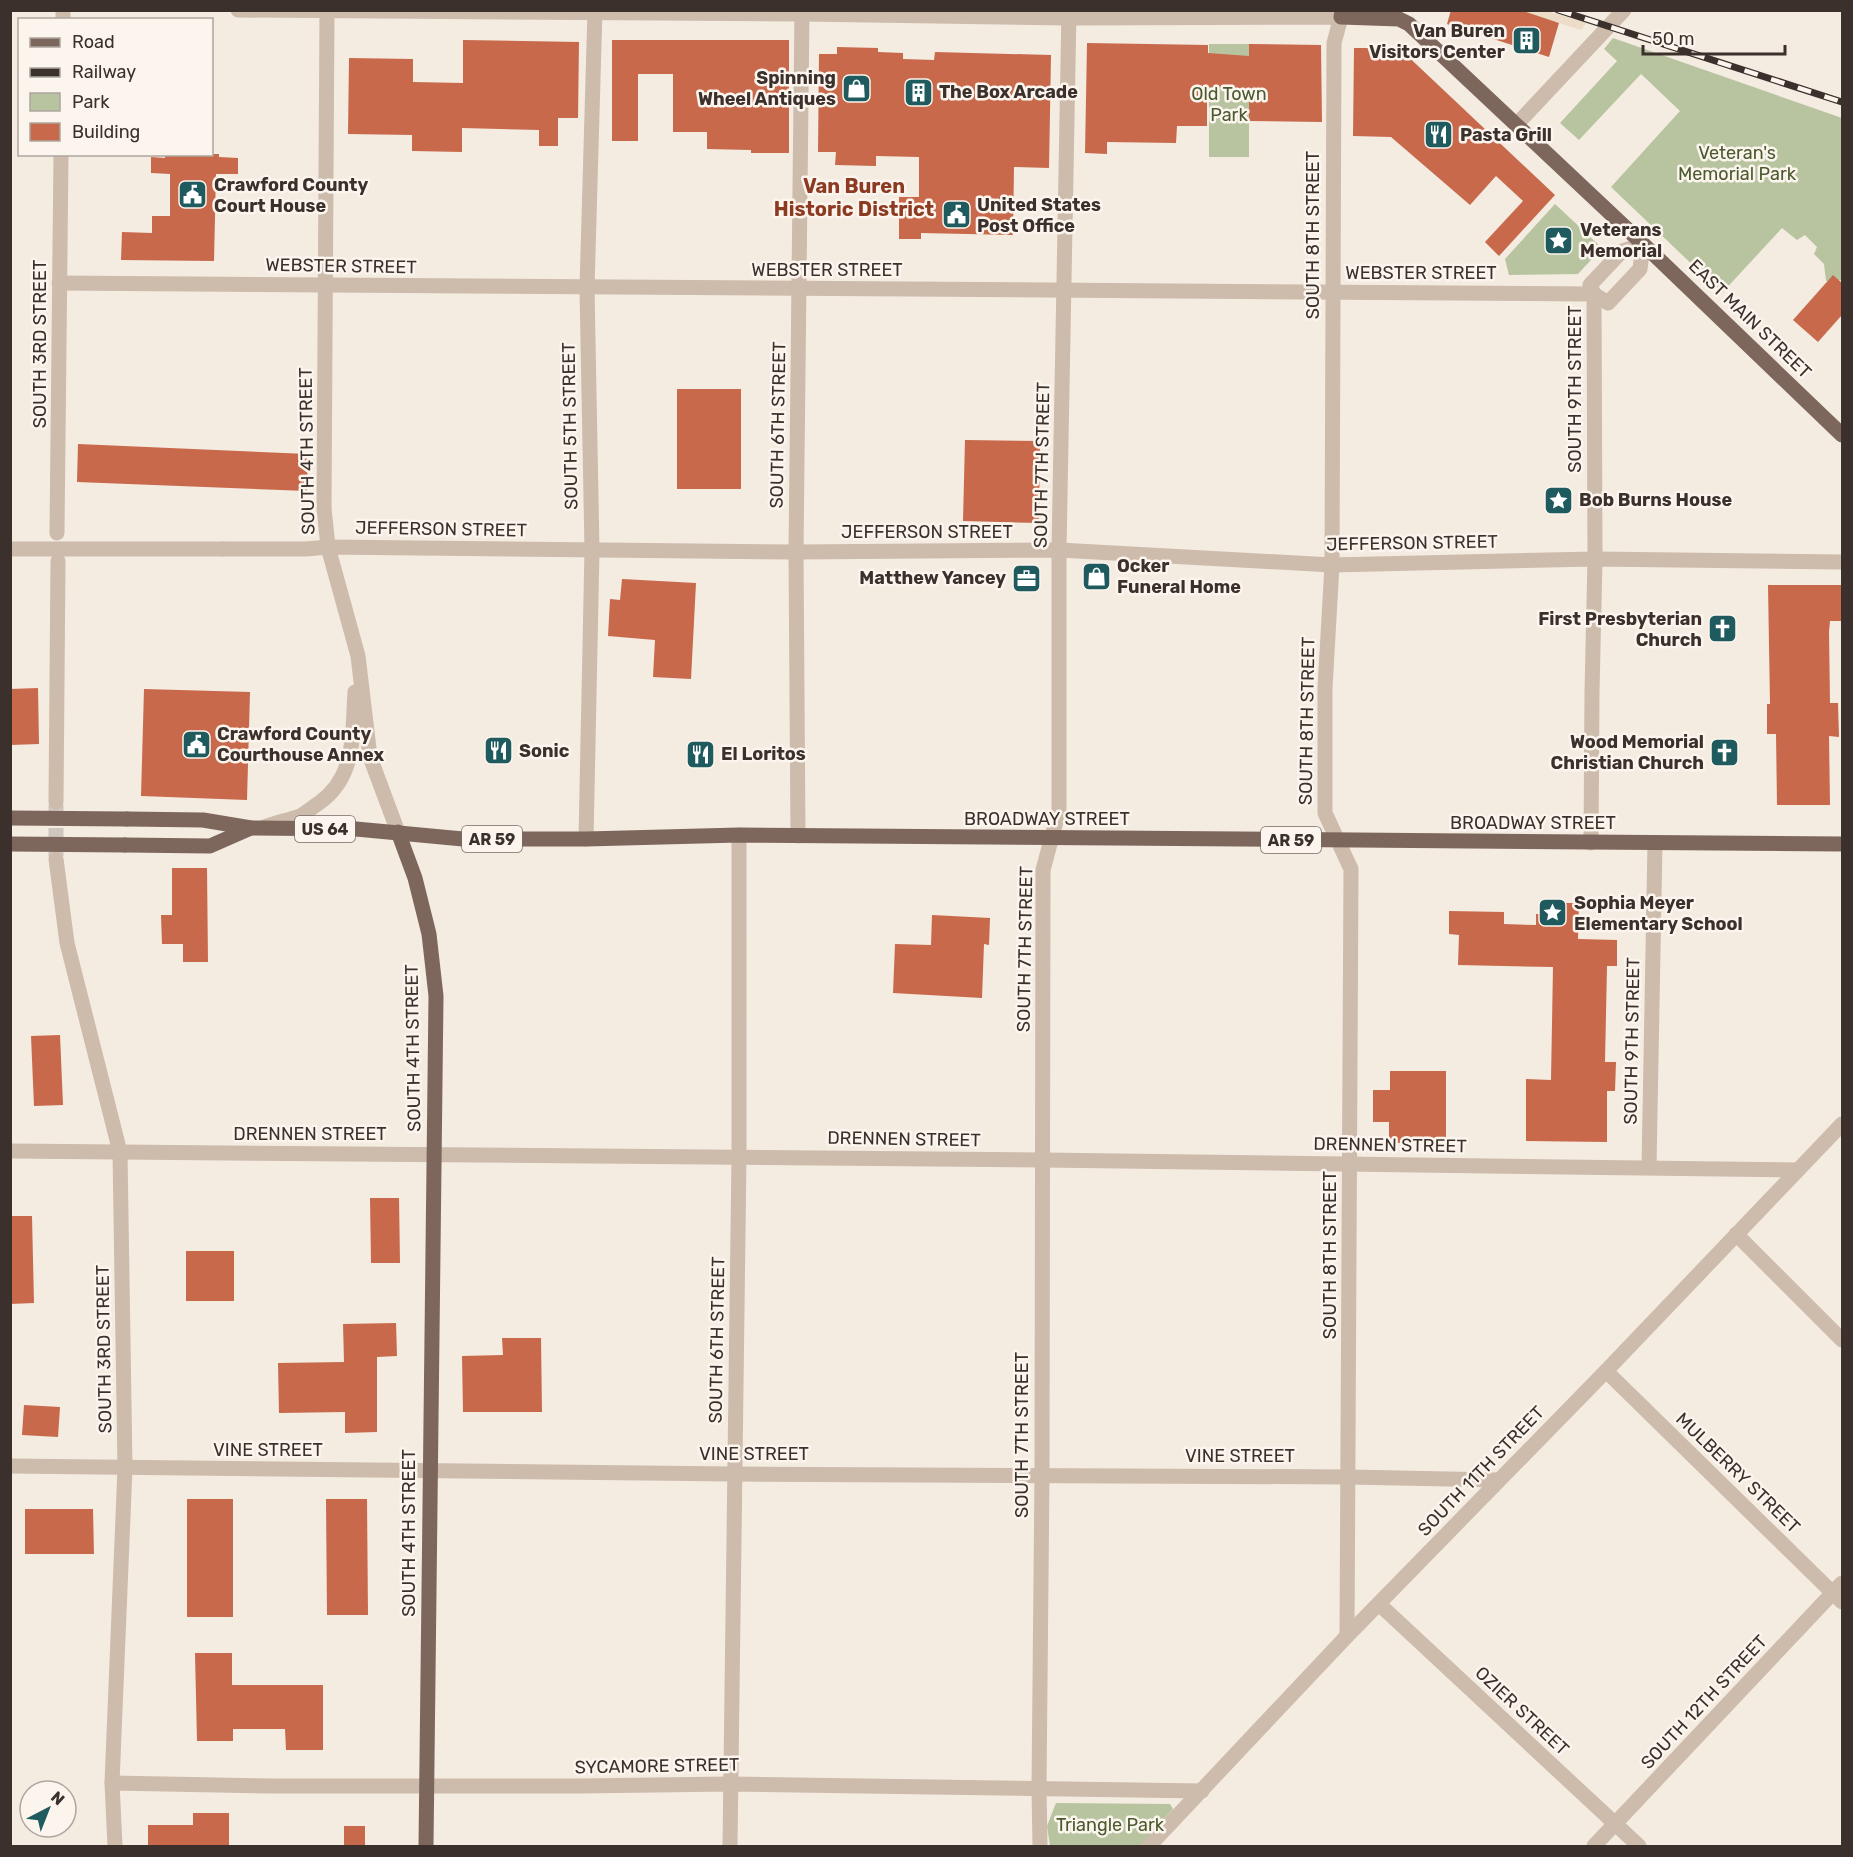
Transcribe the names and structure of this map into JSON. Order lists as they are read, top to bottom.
{
  "streets": {
    "main road": [
      "EAST MAIN STREET",
      "SOUTH 4TH STREET",
      "BROADWAY STREET",
      "US 64",
      "AR 59"
    ],
    "street": [
      "SOUTH 8TH STREET",
      "WEBSTER STREET",
      "SOUTH 3RD STREET",
      "SOUTH 9TH STREET",
      "SOUTH 6TH STREET",
      "SOUTH 5TH STREET",
      "SOUTH 7TH STREET",
      "JEFFERSON STREET",
      "DRENNEN STREET",
      "VINE STREET",
      "SOUTH 11TH STREET",
      "MULBERRY STREET",
      "SOUTH 12TH STREET",
      "OZIER STREET",
      "SYCAMORE STREET"
    ]
  },
  "crossings": [
    ["SOUTH 8TH STREET", "WEBSTER STREET"],
    ["SOUTH 8TH STREET", "JEFFERSON STREET"],
    ["SOUTH 8TH STREET", "BROADWAY STREET"],
    ["SOUTH 8TH STREET", "DRENNEN STREET"],
    ["SOUTH 8TH STREET", "VINE STREET"],
    ["SOUTH 8TH STREET", "SOUTH 11TH STREET"],
    ["WEBSTER STREET", "EAST MAIN STREET"],
    ["WEBSTER STREET", "SOUTH 3RD STREET"],
    ["WEBSTER STREET", "SOUTH 9TH STREET"],
    ["WEBSTER STREET", "SOUTH 6TH STREET"],
    ["WEBSTER STREET", "SOUTH 5TH STREET"],
    ["WEBSTER STREET", "SOUTH 4TH STREET"],
    ["WEBSTER STREET", "SOUTH 7TH STREET"],
    ["SOUTH 3RD STREET", "DRENNEN STREET"],
    ["SOUTH 3RD STREET", "VINE STREET"],
    ["SOUTH 3RD STREET", "SYCAMORE STREET"],
    ["SOUTH 9TH STREET", "JEFFERSON STREET"],
    ["SOUTH 9TH STREET", "BROADWAY STREET"],
    ["SOUTH 9TH STREET", "DRENNEN STREET"],
    ["SOUTH 6TH STREET", "JEFFERSON STREET"],
    ["SOUTH 6TH STREET", "BROADWAY STREET"],
    ["SOUTH 6TH STREET", "DRENNEN STREET"],
    ["SOUTH 6TH STREET", "VINE STREET"],
    ["SOUTH 6TH STREET", "SYCAMORE STREET"],
    ["SOUTH 5TH STREET", "JEFFERSON STREET"],
    ["SOUTH 5TH STREET", "BROADWAY STREET"],
    ["SOUTH 4TH STREET", "JEFFERSON STREET"],
    ["SOUTH 4TH STREET", "BROADWAY STREET"],
    ["SOUTH 4TH STREET", "DRENNEN STREET"],
    ["SOUTH 4TH STREET", "VINE STREET"],
    ["SOUTH 4TH STREET", "SYCAMORE STREET"],
    ["SOUTH 7TH STREET", "JEFFERSON STREET"],
    ["SOUTH 7TH STREET", "BROADWAY STREET"],
    ["SOUTH 7TH STREET", "DRENNEN STREET"],
    ["SOUTH 7TH STREET", "VINE STREET"],
    ["SOUTH 7TH STREET", "SYCAMORE STREET"],
    ["DRENNEN STREET", "SOUTH 11TH STREET"],
    ["VINE STREET", "SOUTH 11TH STREET"],
    ["SOUTH 11TH STREET", "MULBERRY STREET"],
    ["SOUTH 11TH STREET", "OZIER STREET"],
    ["SOUTH 11TH STREET", "SYCAMORE STREET"],
    ["MULBERRY STREET", "SOUTH 12TH STREET"],
    ["SOUTH 12TH STREET", "OZIER STREET"]
  ],
  "districts": ["Van Buren Historic District"],
  "parks": ["Old Town Park", "Veteran's Memorial Park", "Triangle Park"],
  "places": {
    "building": ["Van Buren Visitors Center", "The Box Arcade"],
    "shop": ["Spinning Wheel Antiques", "Ocker Funeral Home"],
    "restaurant": ["Pasta Grill", "Sonic", "El Loritos"],
    "public building": ["Crawford County Court House", "United States Post Office", "Crawford County Courthouse Annex"],
    "place": ["Veterans Memorial", "Bob Burns House", "Sophia Meyer Elementary School"],
    "office": ["Matthew Yancey"],
    "church": ["First Presbyterian Church", "Wood Memorial Christian Church"]
  },
  "legend": [
    "Road",
    "Railway",
    "Park",
    "Building"
  ],
  "scale_bar": "50 m",
  "north": "top right"
}
